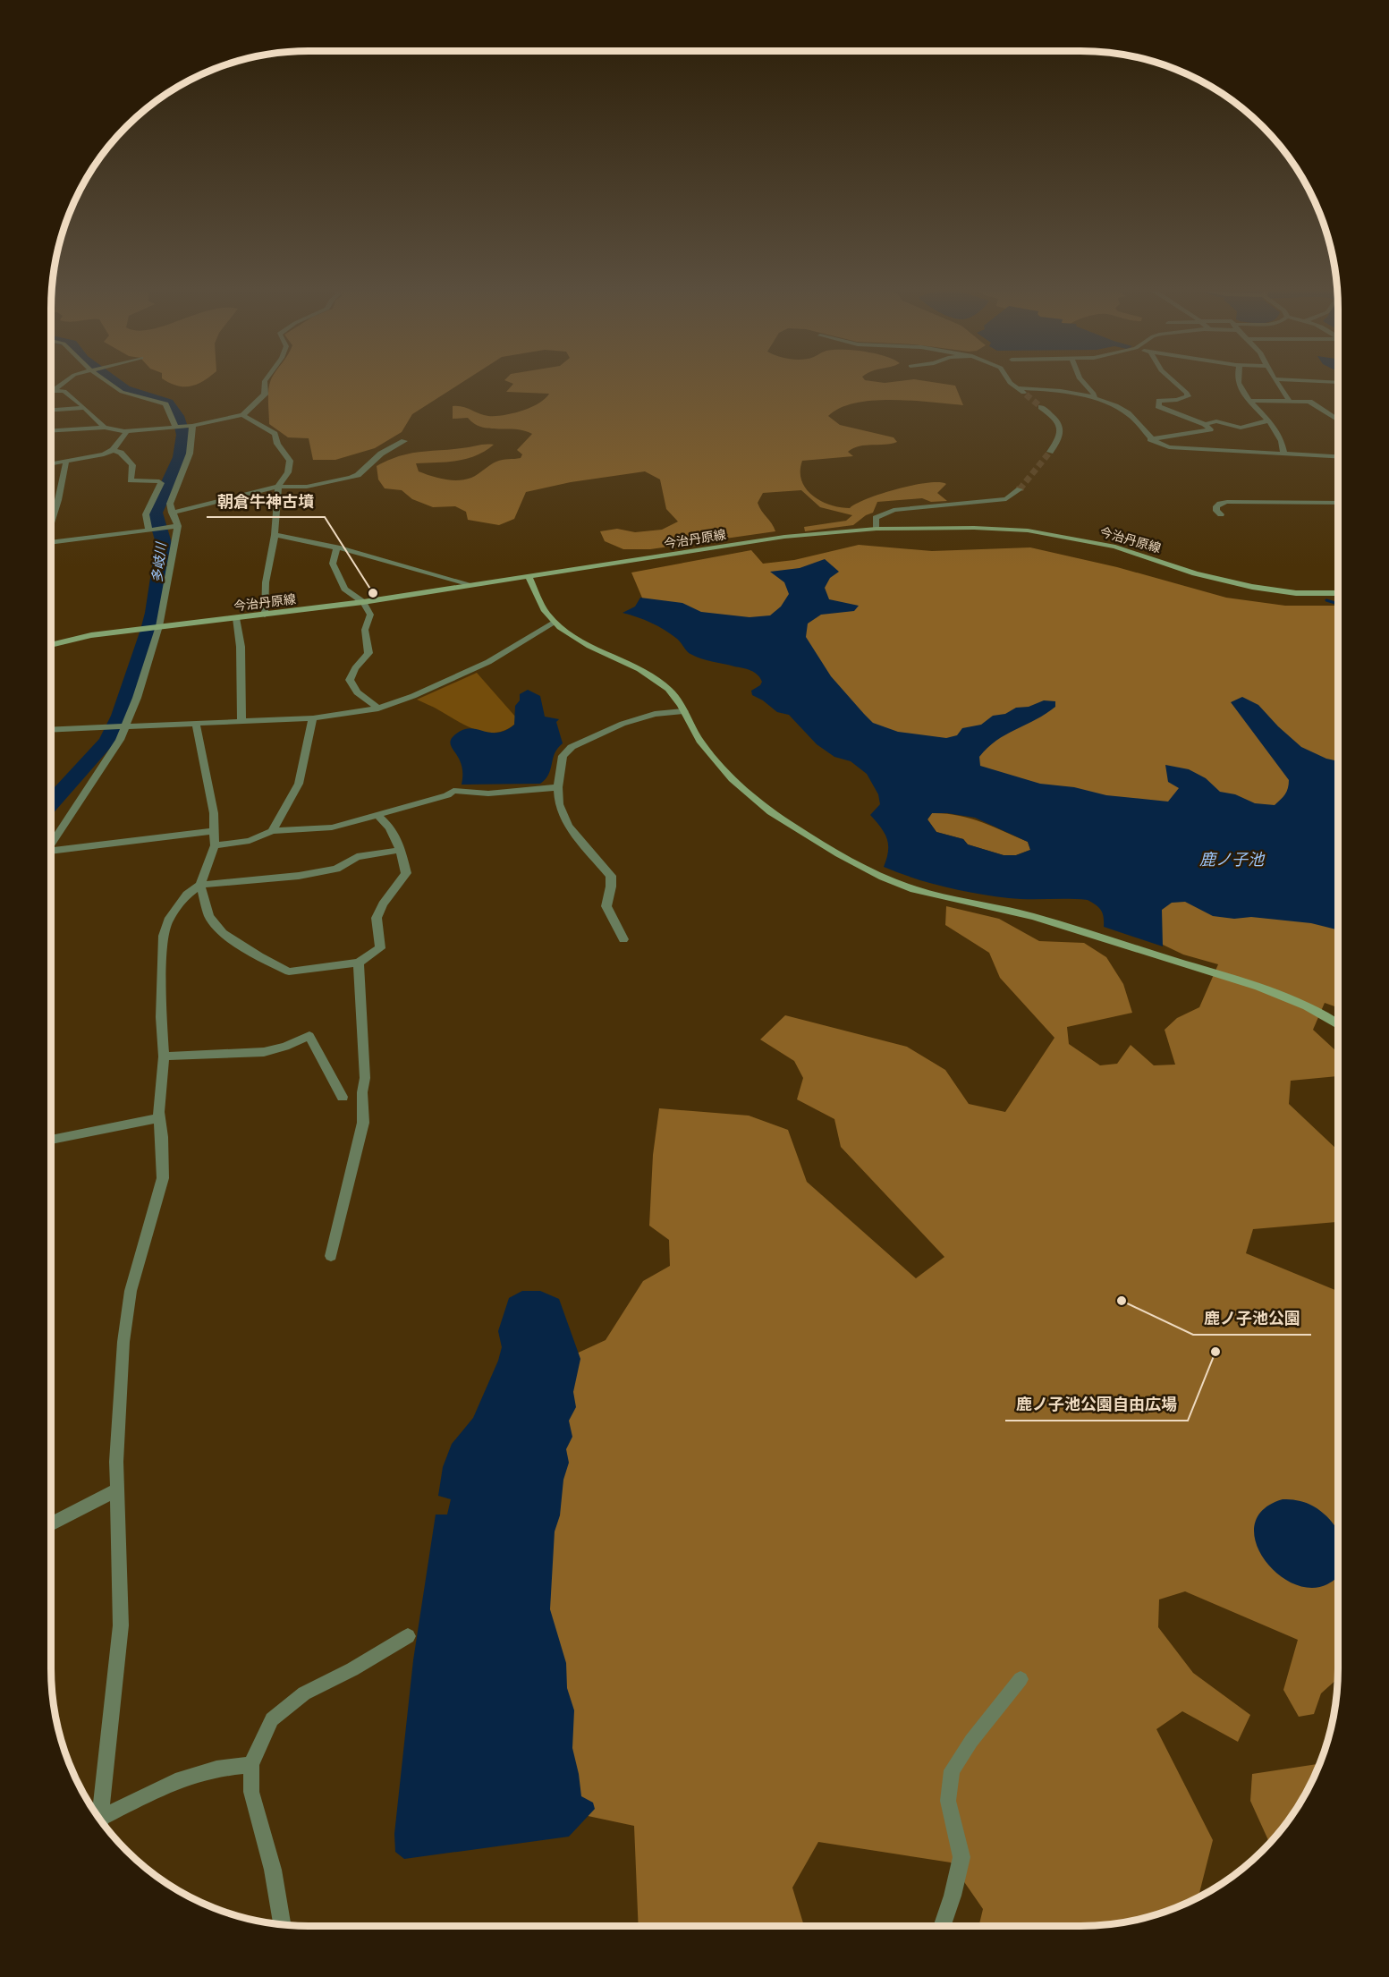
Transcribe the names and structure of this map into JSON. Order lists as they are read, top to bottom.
{
  "streets": {
    "main road": ["今治丹原線"]
  },
  "water": ["多岐川", "鹿ノ子池"],
  "places": ["朝倉牛神古墳", "鹿ノ子池公園", "鹿ノ子池公園自由広場"]
}
